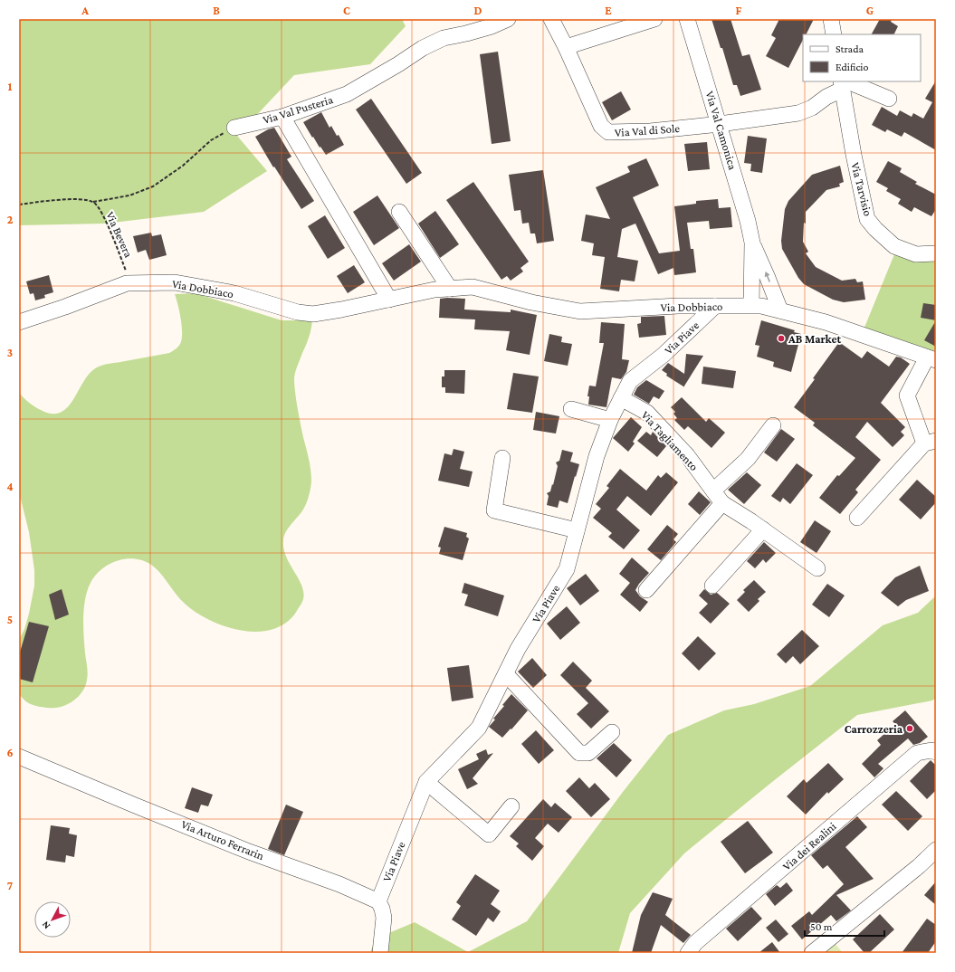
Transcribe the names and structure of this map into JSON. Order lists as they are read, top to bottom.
{
  "streets": {
    "street": [
      "Via Val Pusteria",
      "Via Val di Sole",
      "Via Val Camonica",
      "Via Tarvisio",
      "Via Dobbiaco",
      "Via Piave",
      "Via Tagliamento",
      "Via Arturo Ferrarin",
      "Via dei Realini"
    ],
    "path": ["Via Bevera"]
  },
  "crossings": [
    ["Via Val di Sole", "Via Val Camonica"],
    ["Via Val di Sole", "Via Tarvisio"],
    ["Via Val Camonica", "Via Dobbiaco"],
    ["Via Bevera", "Via Dobbiaco"],
    ["Via Dobbiaco", "Via Piave"],
    ["Via Piave", "Via Tagliamento"],
    ["Via Piave", "Via Arturo Ferrarin"]
  ],
  "places": ["AB Market", "Carrozzeria"],
  "legend": ["Strada", "Edificio"],
  "scale_bar": "50 m",
  "north": "bottom left",
  "grid": {
    "columns": [
      "A",
      "B",
      "C",
      "D",
      "E",
      "F",
      "G"
    ],
    "rows": [
      "1",
      "2",
      "3",
      "4",
      "5",
      "6",
      "7"
    ]
  }
}
